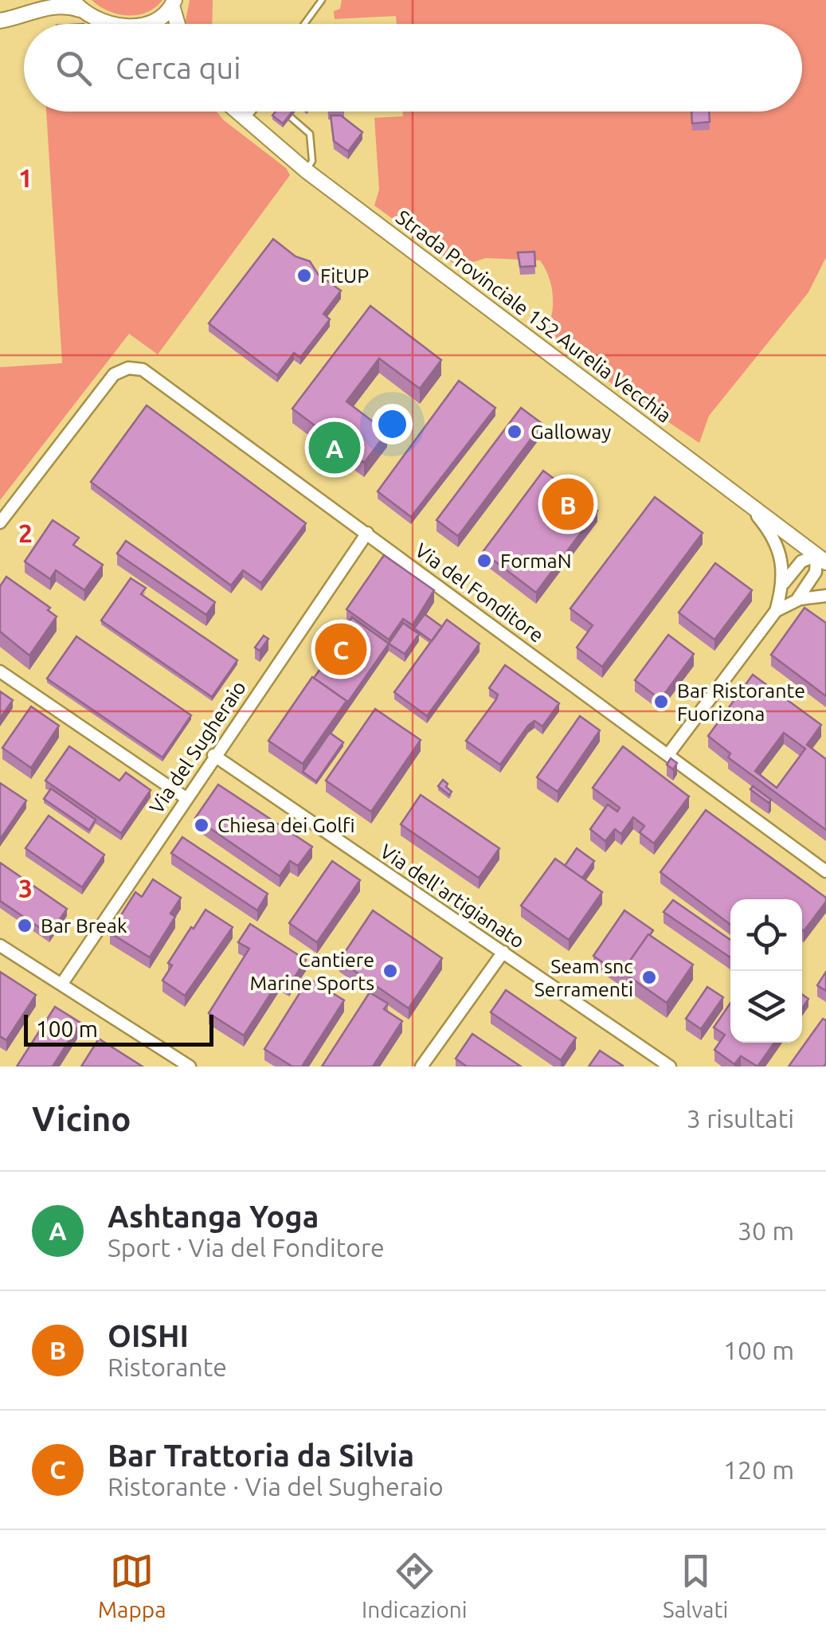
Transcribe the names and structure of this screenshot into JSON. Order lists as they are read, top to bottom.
{
  "streets": {
    "main road": ["Strada Provinciale 152 Aurelia Vecchia"],
    "street": ["Via del Fonditore", "Via del Sugheraio", "Via dell'artigianato"]
  },
  "crossings": [
    ["Via del Fonditore", "Via del Sugheraio"],
    ["Via del Sugheraio", "Via dell'artigianato"]
  ],
  "places": [
    "FitUP",
    "Galloway",
    "FormaN",
    "Bar Ristorante Fuorizona",
    "Chiesa dei Golfi",
    "Bar Break",
    "Cantiere Marine Sports",
    "Seam snc Serramenti"
  ],
  "scale_bar": "100 m",
  "page": {
    "search": "Cerca qui",
    "pins": ["A", "B", "C"],
    "scale": "100 m",
    "heading": ["Vicino", "3 risultati"],
    "list": [
      {
        "mark": "A",
        "name": "Ashtanga Yoga",
        "note": "Sport · Via del Fonditore",
        "value": "30 m"
      },
      {
        "mark": "B",
        "name": "OISHI",
        "note": "Ristorante",
        "value": "100 m"
      },
      {
        "mark": "C",
        "name": "Bar Trattoria da Silvia",
        "note": "Ristorante · Via del Sugheraio",
        "value": "120 m"
      }
    ],
    "nav": ["Mappa", "Indicazioni", "Salvati"]
  },
  "grid": {
    "rows": ["1", "2", "3"]
  }
}
